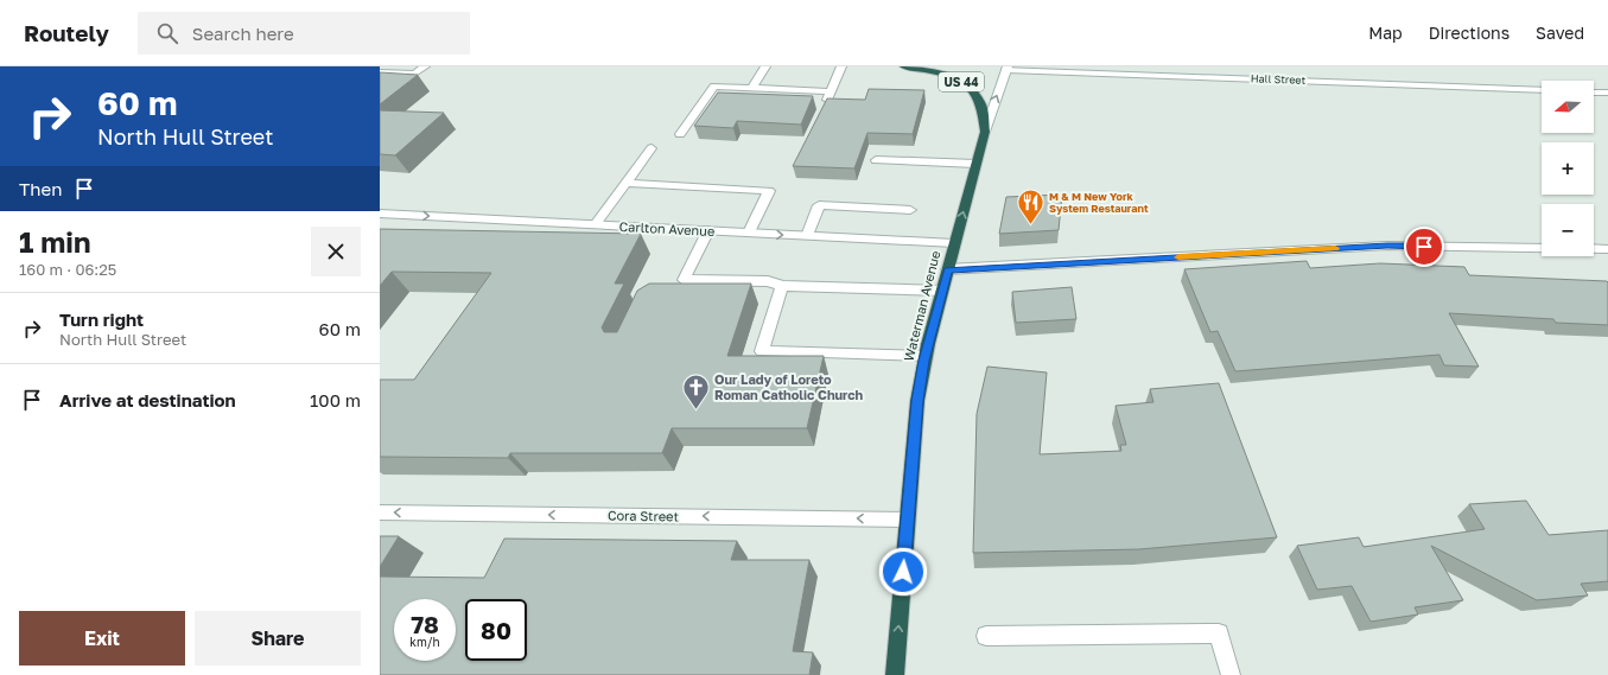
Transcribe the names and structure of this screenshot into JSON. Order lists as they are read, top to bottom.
{
  "streets": {
    "highway": ["US 44", "Waterman Avenue"],
    "street": ["Hall Street", "Carlton Avenue", "Cora Street"]
  },
  "crossings": [
    ["Hall Street", "Waterman Avenue"],
    ["US 44", "Waterman Avenue"],
    ["Carlton Avenue", "Waterman Avenue"],
    ["Waterman Avenue", "Cora Street"]
  ],
  "one_way": ["Carlton Avenue", "Waterman Avenue", "Cora Street"],
  "places": {
    "restaurant": ["M & M New York System Restaurant"],
    "church": ["Our Lady of Loreto Roman Catholic Church"]
  },
  "north": "left",
  "page": {
    "header": "Routely",
    "search": "Search here",
    "nav": ["Map", "Directions", "Saved"],
    "turn": ["60 m", "North Hull Street"],
    "map_buttons": ["+", "−"],
    "then": "Then",
    "heading": ["1 min", "160 m · 06:25"],
    "list": [
      {
        "name": "Turn right",
        "note": "North Hull Street",
        "value": "60 m"
      },
      {
        "name": "Arrive at destination",
        "value": "100 m"
      }
    ],
    "speed": "78 km/h",
    "limit": "80",
    "buttons": ["Exit", "Share"]
  }
}
